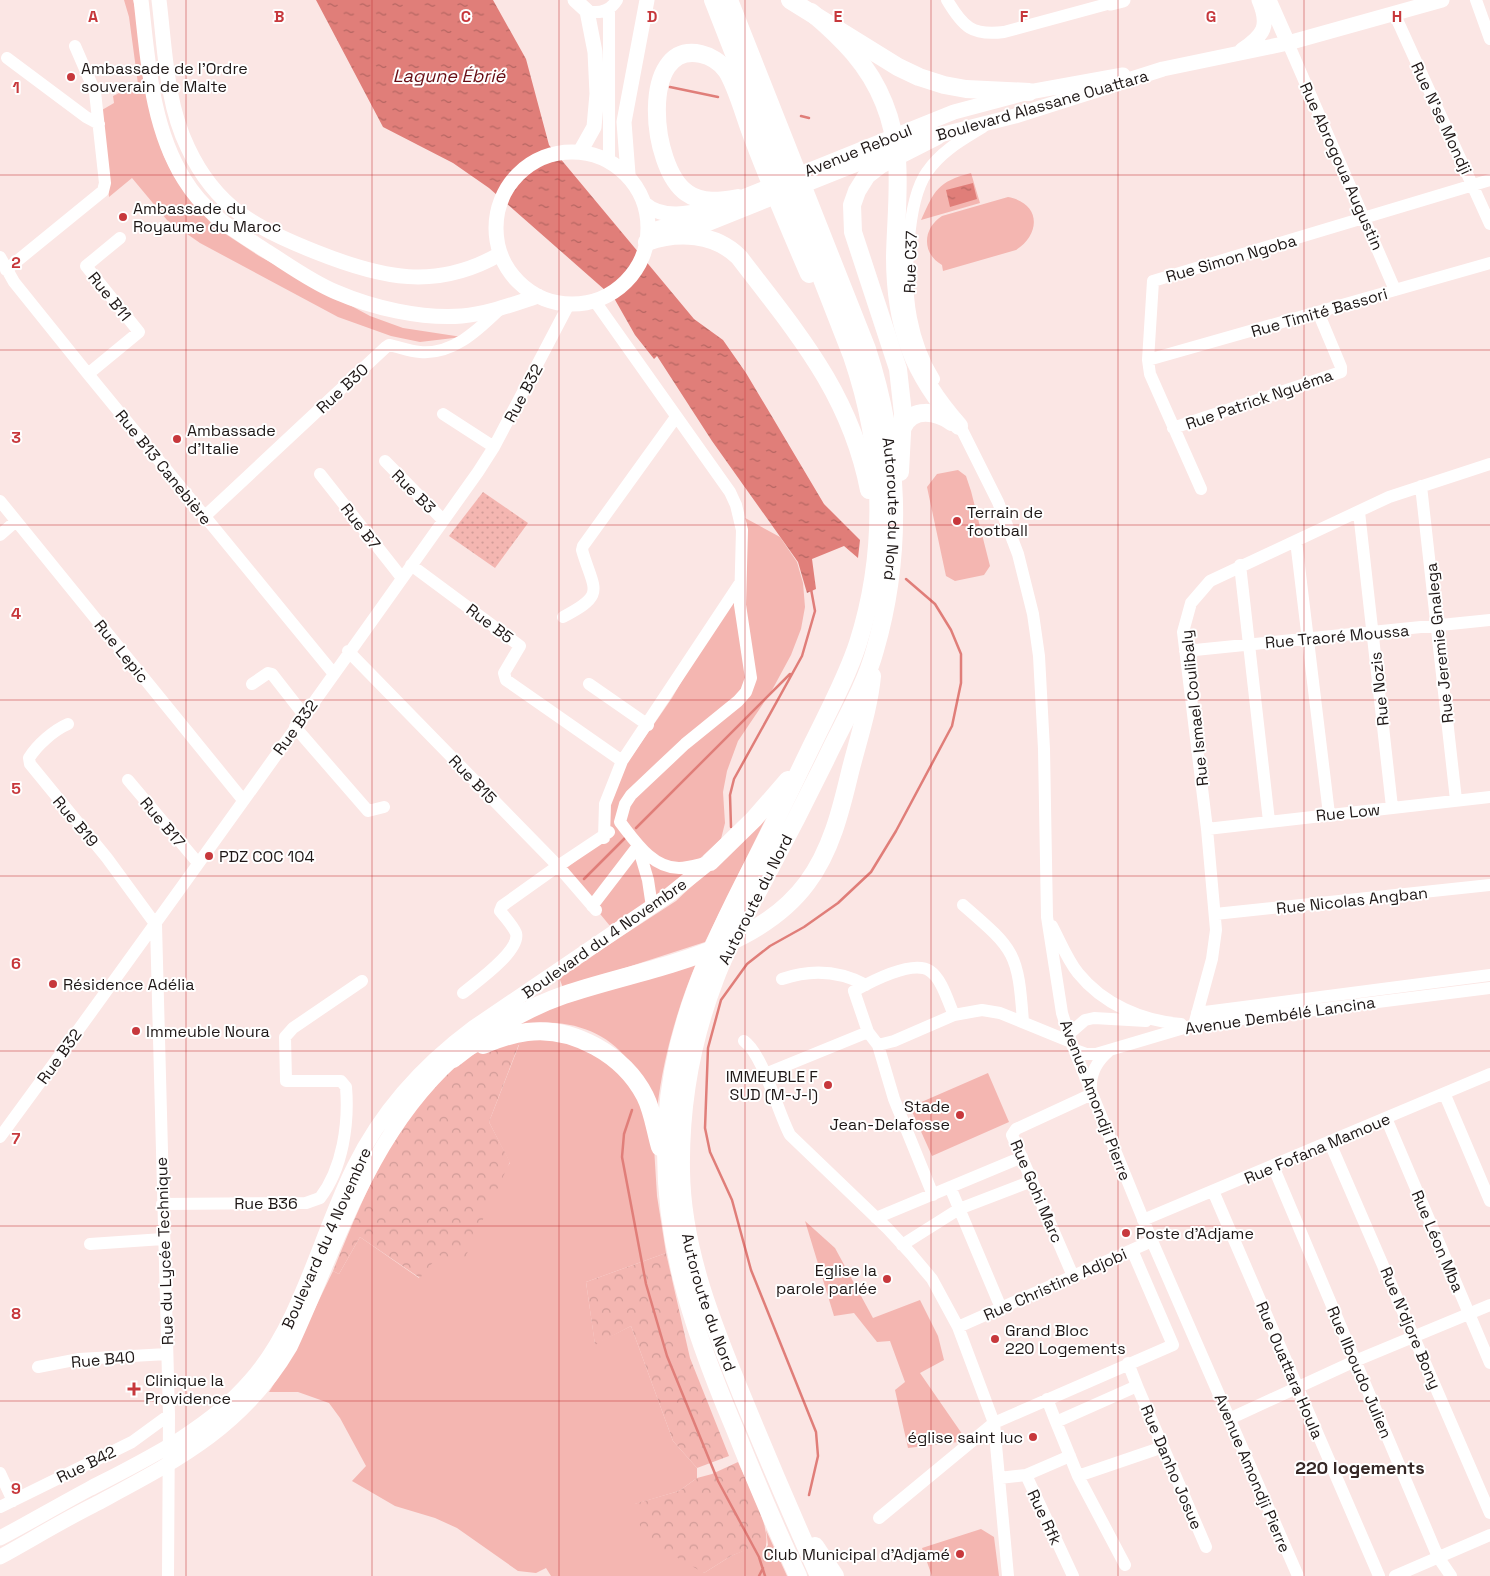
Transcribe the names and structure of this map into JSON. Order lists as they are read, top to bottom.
{
  "streets": {
    "highway": ["Autoroute du Nord"],
    "main road": ["Boulevard Alassane Ouattara", "Avenue Reboul", "Boulevard du 4 Novembre"],
    "street": [
      "Rue N'se Mondji",
      "Rue Abrogoua Augustin",
      "Rue Simon Ngoba",
      "Rue C37",
      "Rue B11",
      "Rue Timité Bassori",
      "Rue B30",
      "Rue B32",
      "Rue Patrick Nguéma",
      "Rue B13 Canebière",
      "Rue B3",
      "Rue B7",
      "Rue B5",
      "Rue Traoré Moussa",
      "Rue Jeremie Gnalega",
      "Rue Lepic",
      "Rue Nozis",
      "Rue Ismael Coulibaly",
      "Rue B15",
      "Rue Low",
      "Rue B19",
      "Rue B17",
      "Rue Nicolas Angban",
      "Avenue Dembélé Lancina",
      "Avenue Amondji Pierre",
      "Rue Fofana Mamoue",
      "Rue Gohi Marc",
      "Rue B36",
      "Rue Léon Mba",
      "Rue du Lycée Technique",
      "Rue Christine Adjobi",
      "Rue N'djore Bony",
      "Rue B40",
      "Rue Ouattara Houla",
      "Rue Ilboudo Julien",
      "Rue B42",
      "Rue Danho Josue",
      "Rue Rfk"
    ]
  },
  "crossings": [
    ["Boulevard Alassane Ouattara", "Rue N'se Mondji"],
    ["Boulevard Alassane Ouattara", "Avenue Reboul"],
    ["Boulevard Alassane Ouattara", "Rue Abrogoua Augustin"],
    ["Boulevard Alassane Ouattara", "Rue C37"],
    ["Boulevard Alassane Ouattara", "Rue B32"],
    ["Rue N'se Mondji", "Rue Simon Ngoba"],
    ["Avenue Reboul", "Rue B32"],
    ["Rue Abrogoua Augustin", "Rue Simon Ngoba"],
    ["Rue Abrogoua Augustin", "Rue Timité Bassori"],
    ["Rue Simon Ngoba", "Rue Timité Bassori"],
    ["Rue Simon Ngoba", "Rue Patrick Nguéma"],
    ["Rue C37", "Avenue Amondji Pierre"],
    ["Rue B11", "Rue B13 Canebière"],
    ["Rue Timité Bassori", "Rue Patrick Nguéma"],
    ["Rue B30", "Rue B13 Canebière"],
    ["Rue B32", "Rue B13 Canebière"],
    ["Rue B32", "Rue B3"],
    ["Rue B32", "Rue B7"],
    ["Rue B32", "Rue B5"],
    ["Rue B32", "Rue Lepic"],
    ["Rue B32", "Rue B15"],
    ["Rue B32", "Rue B19"],
    ["Rue B32", "Rue B17"],
    ["Rue B32", "Rue du Lycée Technique"],
    ["Rue Traoré Moussa", "Rue Jeremie Gnalega"],
    ["Rue Traoré Moussa", "Rue Nozis"],
    ["Rue Traoré Moussa", "Rue Ismael Coulibaly"],
    ["Rue Jeremie Gnalega", "Rue Ismael Coulibaly"],
    ["Rue Jeremie Gnalega", "Rue Low"],
    ["Rue Nozis", "Rue Ismael Coulibaly"],
    ["Rue Nozis", "Rue Low"],
    ["Rue Ismael Coulibaly", "Rue Low"],
    ["Rue Ismael Coulibaly", "Rue Nicolas Angban"],
    ["Rue Ismael Coulibaly", "Avenue Dembélé Lancina"],
    ["Rue B19", "Rue du Lycée Technique"],
    ["Avenue Dembélé Lancina", "Avenue Amondji Pierre"],
    ["Avenue Amondji Pierre", "Rue Fofana Mamoue"],
    ["Avenue Amondji Pierre", "Rue Gohi Marc"],
    ["Avenue Amondji Pierre", "Rue Christine Adjobi"],
    ["Rue Fofana Mamoue", "Rue Léon Mba"],
    ["Rue Fofana Mamoue", "Rue N'djore Bony"],
    ["Rue Fofana Mamoue", "Rue Ouattara Houla"],
    ["Rue Fofana Mamoue", "Rue Ilboudo Julien"],
    ["Rue Gohi Marc", "Rue Christine Adjobi"],
    ["Rue B36", "Rue du Lycée Technique"],
    ["Rue du Lycée Technique", "Rue B40"],
    ["Rue du Lycée Technique", "Rue B42"]
  ],
  "districts": ["220 logements"],
  "water": ["Lagune Ébrié"],
  "places": {
    "other": [
      "Ambassade de l’Ordre souverain de Malte",
      "Ambassade du Royaume du Maroc",
      "Ambassade d’Italie",
      "Terrain de football",
      "PDZ COC 104",
      "Résidence Adélia",
      "Immeuble Noura",
      "IMMEUBLE F SUD (M-J-I)",
      "Stade Jean-Delafosse",
      "Poste d'Adjame",
      "Eglise la parole parlée",
      "Grand Bloc 220 Logements",
      "église saint luc",
      "Club Municipal d'Adjamé"
    ],
    "health": ["Clinique la Providence"]
  },
  "grid": {
    "columns": [
      "A",
      "B",
      "C",
      "D",
      "E",
      "F",
      "G",
      "H"
    ],
    "rows": [
      "1",
      "2",
      "3",
      "4",
      "5",
      "6",
      "7",
      "8",
      "9"
    ]
  }
}
